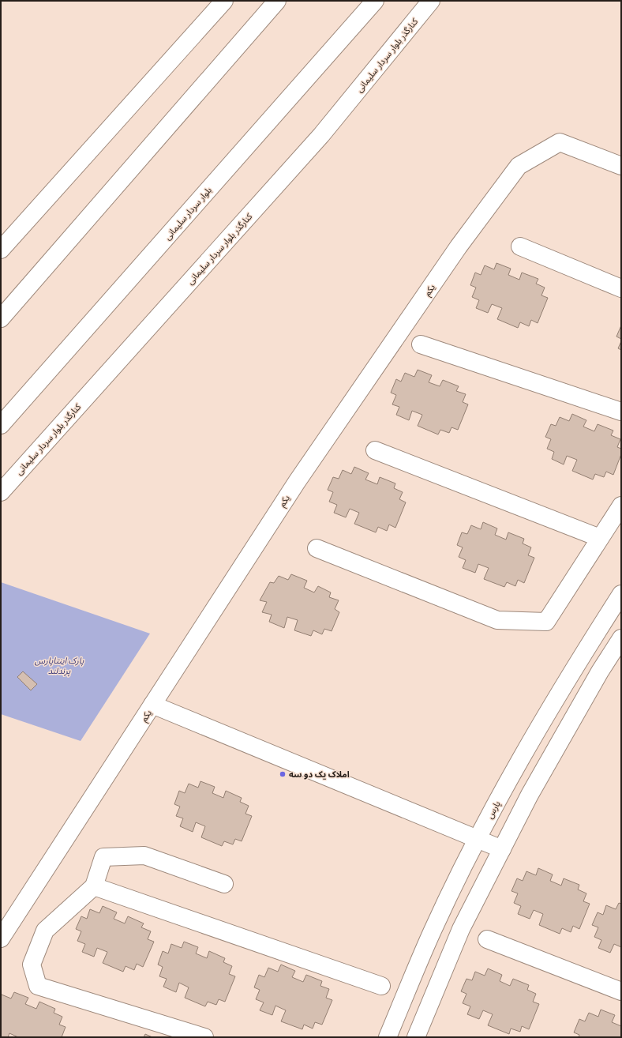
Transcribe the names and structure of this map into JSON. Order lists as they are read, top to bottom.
{
  "streets": {
    "street": [
      "کنارگذر بلوار سردار سلیمانی",
      "بلوار سردار سلیمانی",
      "یکم",
      "پارس"
    ]
  },
  "parks": ["پارک اینتاپارس پرندلند"],
  "places": ["املاک یک دو سه"]
}
